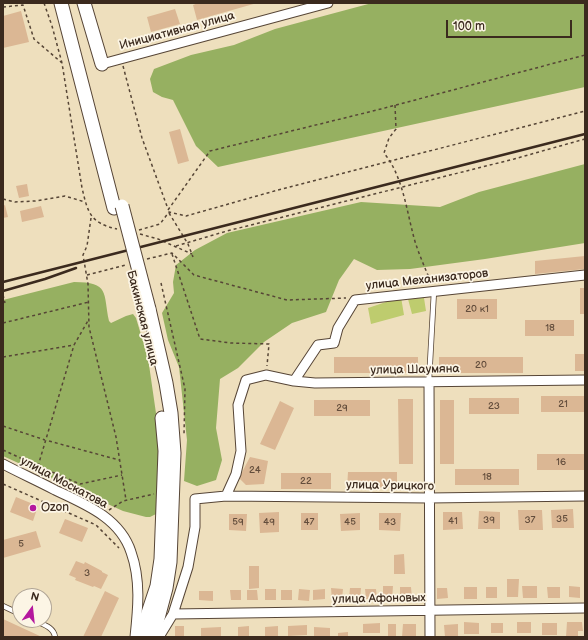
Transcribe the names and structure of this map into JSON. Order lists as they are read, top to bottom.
{
  "streets": {
    "main road": ["Бакинская улица"],
    "street": [
      "Инициативная улица",
      "улица Механизаторов",
      "улица Шаумяна",
      "улица Москатова",
      "улица Урицкого",
      "улица Афоновых"
    ]
  },
  "crossings": [
    ["улица Механизаторов", "улица Шаумяна"],
    ["улица Шаумяна", "улица Урицкого"],
    ["улица Урицкого", "улица Афоновых"]
  ],
  "places": ["Ozon"],
  "house_numbers": [
    "20 к1",
    "18",
    "20",
    "21",
    "23",
    "29",
    "16",
    "24",
    "18",
    "22",
    "35",
    "39",
    "37",
    "41",
    "59",
    "49",
    "47",
    "45",
    "43",
    "5",
    "3"
  ],
  "scale_bar": "100 m",
  "north": "top"
}
